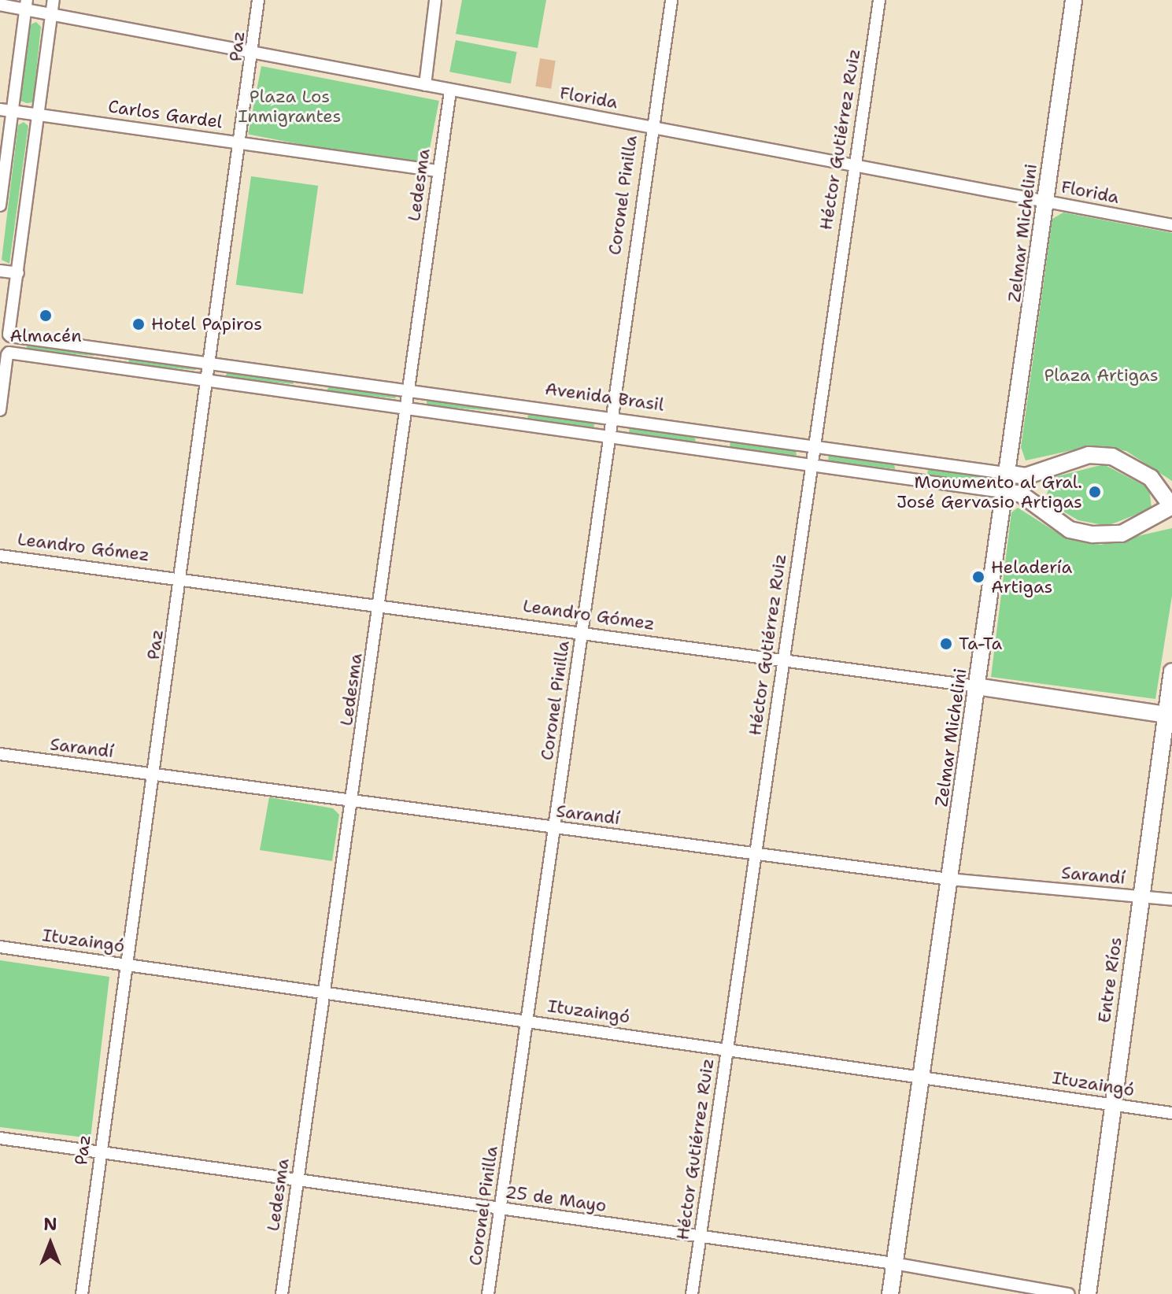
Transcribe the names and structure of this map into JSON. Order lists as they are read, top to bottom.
{
  "streets": {
    "street": [
      "Paz",
      "Florida",
      "Carlos Gardel",
      "Héctor Gutiérrez Ruiz",
      "Ledesma",
      "Coronel Pinilla",
      "Zelmar Michelini",
      "Avenida Brasil",
      "Leandro Gómez",
      "Sarandí",
      "Ituzaingó",
      "Entre Ríos",
      "25 de Mayo"
    ]
  },
  "crossings": [
    ["Paz", "Florida"],
    ["Paz", "Carlos Gardel"],
    ["Paz", "Avenida Brasil"],
    ["Paz", "Leandro Gómez"],
    ["Paz", "Sarandí"],
    ["Paz", "Ituzaingó"],
    ["Paz", "25 de Mayo"],
    ["Florida", "Héctor Gutiérrez Ruiz"],
    ["Florida", "Ledesma"],
    ["Florida", "Coronel Pinilla"],
    ["Florida", "Zelmar Michelini"],
    ["Carlos Gardel", "Ledesma"],
    ["Héctor Gutiérrez Ruiz", "Avenida Brasil"],
    ["Héctor Gutiérrez Ruiz", "Leandro Gómez"],
    ["Héctor Gutiérrez Ruiz", "Sarandí"],
    ["Héctor Gutiérrez Ruiz", "Ituzaingó"],
    ["Héctor Gutiérrez Ruiz", "25 de Mayo"],
    ["Ledesma", "Avenida Brasil"],
    ["Ledesma", "Leandro Gómez"],
    ["Ledesma", "Sarandí"],
    ["Ledesma", "Ituzaingó"],
    ["Ledesma", "25 de Mayo"],
    ["Coronel Pinilla", "Avenida Brasil"],
    ["Coronel Pinilla", "Leandro Gómez"],
    ["Coronel Pinilla", "Sarandí"],
    ["Coronel Pinilla", "Ituzaingó"],
    ["Coronel Pinilla", "25 de Mayo"],
    ["Zelmar Michelini", "Avenida Brasil"],
    ["Zelmar Michelini", "Leandro Gómez"],
    ["Zelmar Michelini", "Sarandí"],
    ["Zelmar Michelini", "Ituzaingó"],
    ["Zelmar Michelini", "25 de Mayo"],
    ["Leandro Gómez", "Entre Ríos"],
    ["Sarandí", "Entre Ríos"],
    ["Ituzaingó", "Entre Ríos"]
  ],
  "parks": ["Plaza Los Inmigrantes", "Plaza Artigas"],
  "places": [
    "Almacén",
    "Hotel Papiros",
    "Monumento al Gral. José Gervasio Artigas",
    "Heladería Artigas",
    "Ta-Ta"
  ],
  "north": "top"
}
